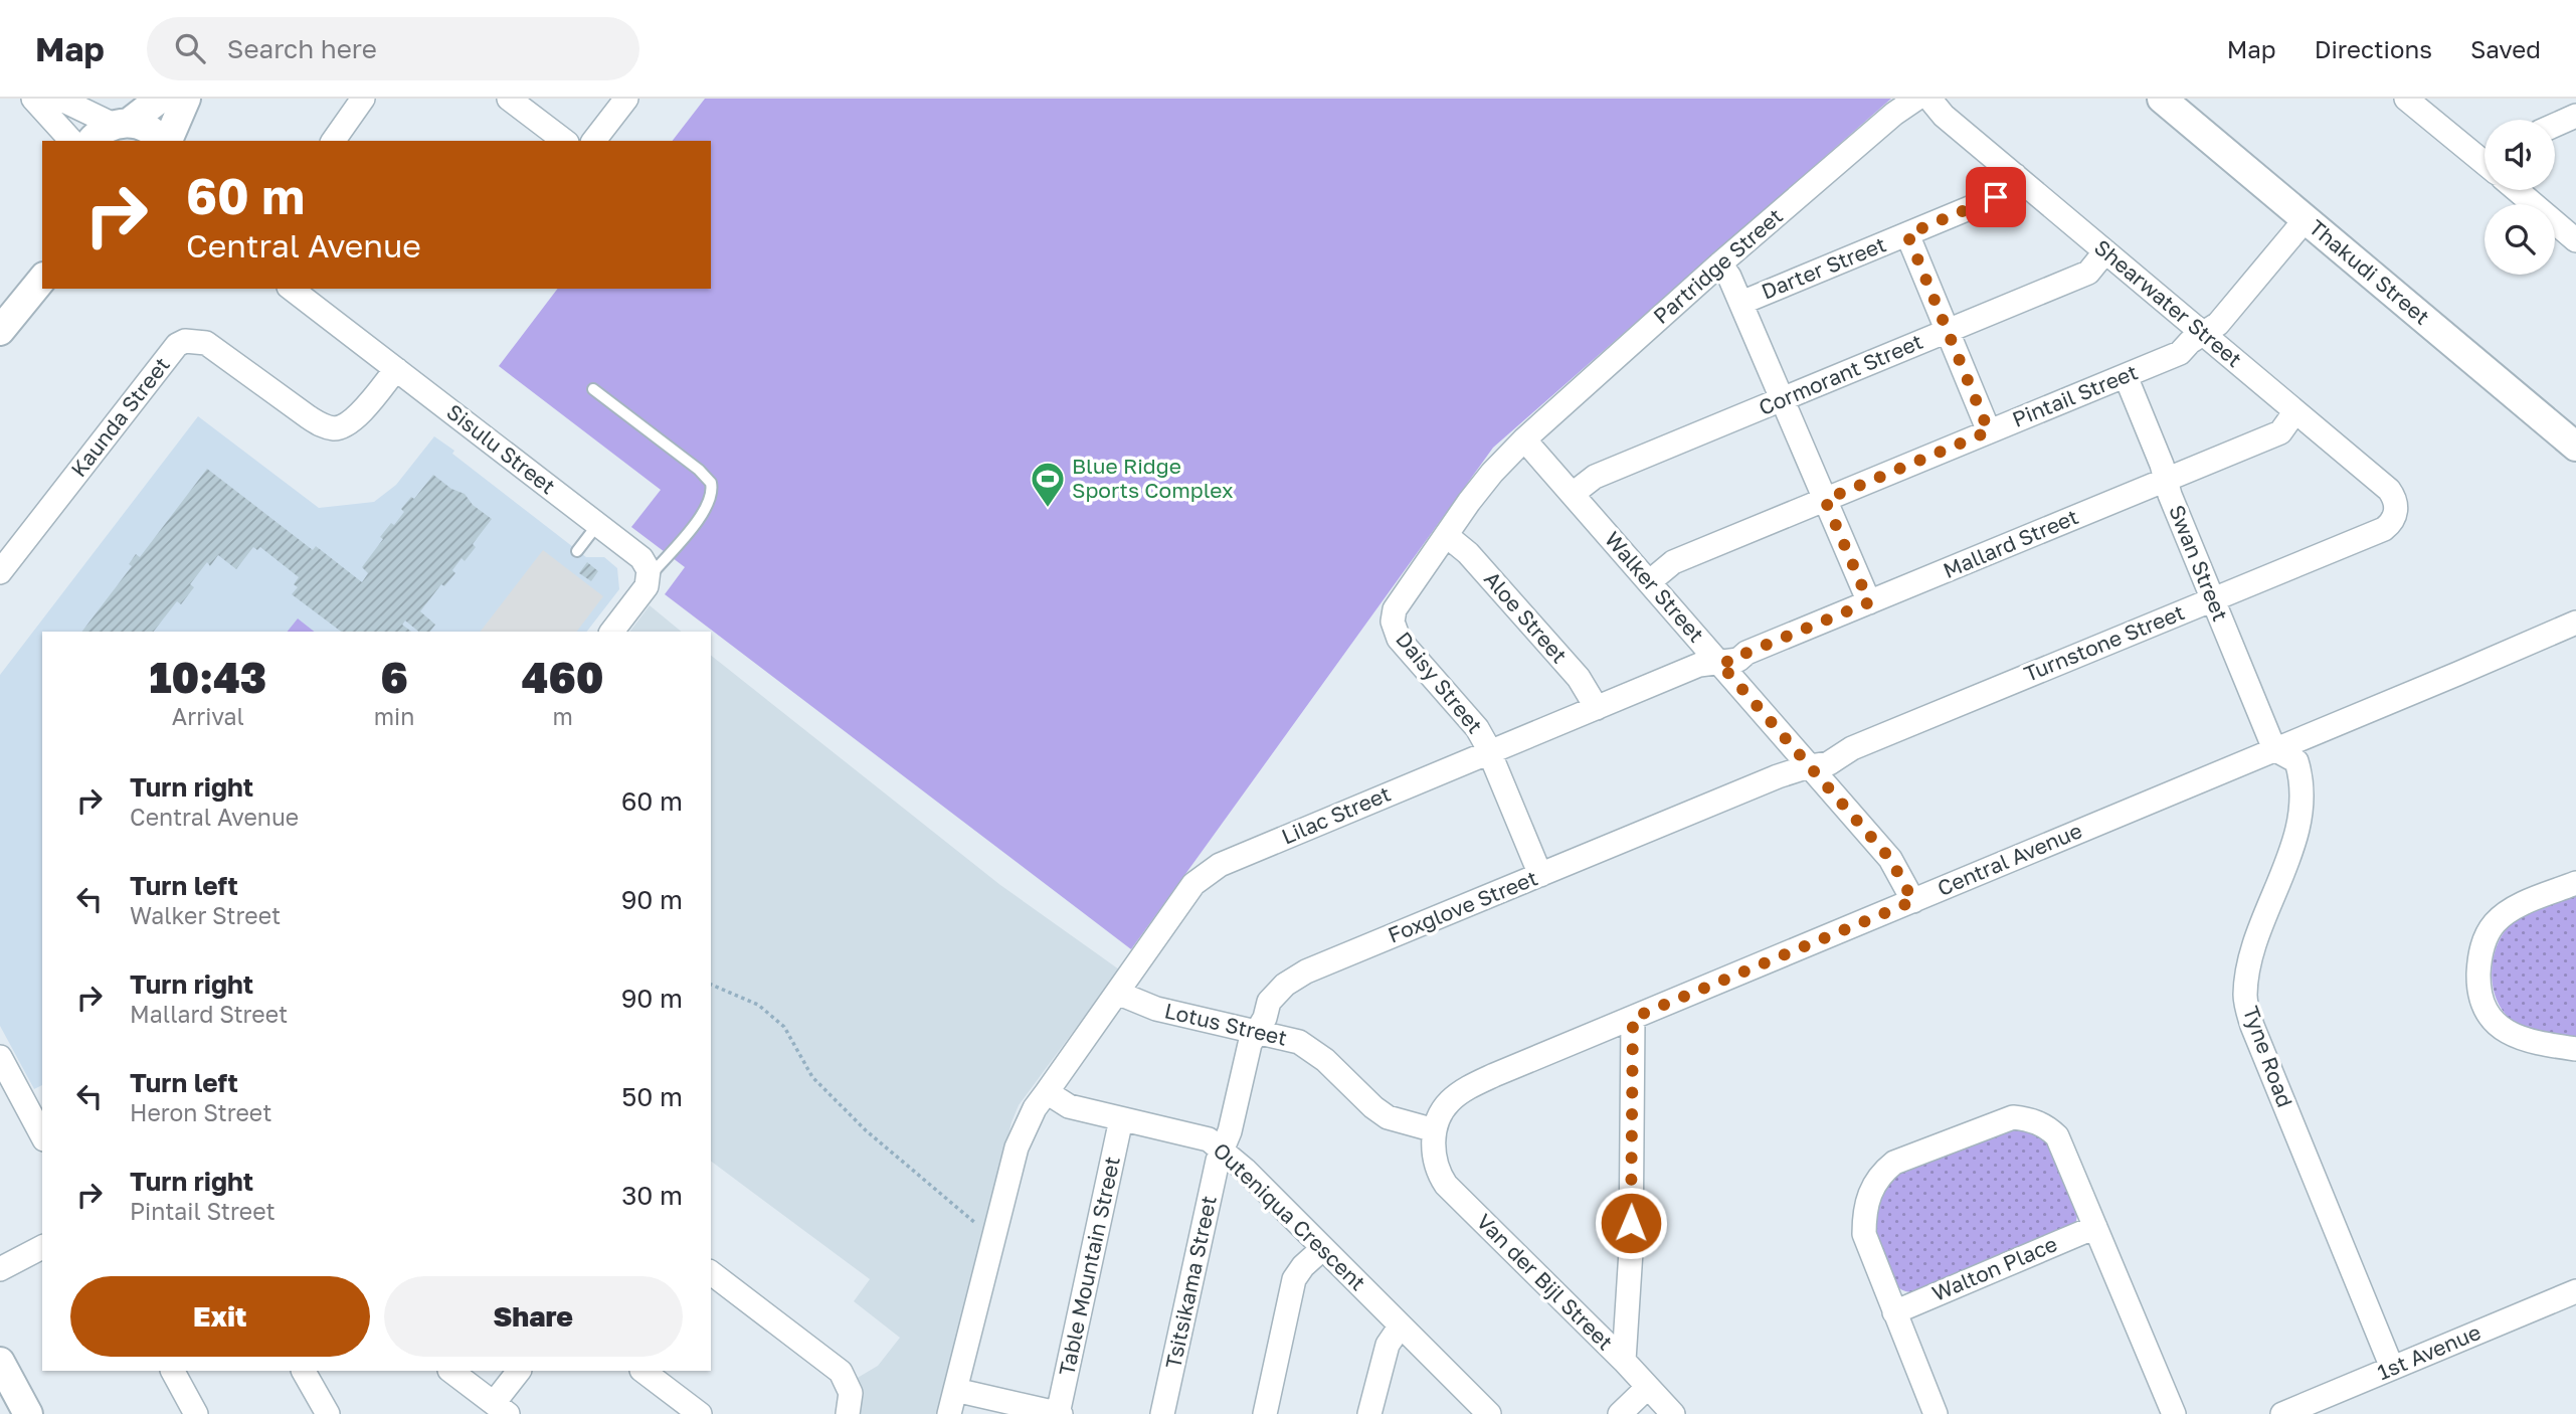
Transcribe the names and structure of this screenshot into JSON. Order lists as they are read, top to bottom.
{
  "streets": {
    "street": [
      "Partridge Street",
      "Darter Street",
      "Thakudi Street",
      "Shearwater Street",
      "Cormorant Street",
      "Pintail Street",
      "Kaunda Street",
      "Sisulu Street",
      "Mallard Street",
      "Swan Street",
      "Walker Street",
      "Aloe Street",
      "Turnstone Street",
      "Daisy Street",
      "Lilac Street",
      "Central Avenue",
      "Foxglove Street",
      "Lotus Street",
      "Tyne Road",
      "Outeniqua Crescent",
      "Table Mountain Street",
      "Walton Place",
      "Tsitsikama Street",
      "Van der Bijl Street",
      "1st Avenue"
    ]
  },
  "crossings": [
    ["Partridge Street", "Walker Street"],
    ["Partridge Street", "Daisy Street"],
    ["Darter Street", "Shearwater Street"],
    ["Thakudi Street", "Pintail Street"],
    ["Shearwater Street", "Cormorant Street"],
    ["Shearwater Street", "Pintail Street"],
    ["Shearwater Street", "Mallard Street"],
    ["Shearwater Street", "Turnstone Street"],
    ["Cormorant Street", "Walker Street"],
    ["Pintail Street", "Swan Street"],
    ["Pintail Street", "Walker Street"],
    ["Kaunda Street", "Sisulu Street"],
    ["Mallard Street", "Swan Street"],
    ["Mallard Street", "Walker Street"],
    ["Mallard Street", "Lilac Street"],
    ["Swan Street", "Turnstone Street"],
    ["Swan Street", "Central Avenue"],
    ["Swan Street", "Tyne Road"],
    ["Walker Street", "Turnstone Street"],
    ["Walker Street", "Daisy Street"],
    ["Walker Street", "Lilac Street"],
    ["Walker Street", "Central Avenue"],
    ["Walker Street", "Foxglove Street"],
    ["Aloe Street", "Daisy Street"],
    ["Aloe Street", "Lilac Street"],
    ["Turnstone Street", "Foxglove Street"],
    ["Daisy Street", "Lilac Street"],
    ["Daisy Street", "Foxglove Street"],
    ["Lilac Street", "Lotus Street"],
    ["Lilac Street", "Outeniqua Crescent"],
    ["Central Avenue", "Lotus Street"],
    ["Central Avenue", "Tyne Road"],
    ["Central Avenue", "Van der Bijl Street"],
    ["Foxglove Street", "Lotus Street"],
    ["Foxglove Street", "Outeniqua Crescent"],
    ["Foxglove Street", "Tsitsikama Street"],
    ["Lotus Street", "Van der Bijl Street"],
    ["Tyne Road", "1st Avenue"],
    ["Outeniqua Crescent", "Table Mountain Street"],
    ["Outeniqua Crescent", "Tsitsikama Street"]
  ],
  "places": {
    "sports": ["Blue Ridge Sports Complex"]
  },
  "page": {
    "header": "Map",
    "search": "Search here",
    "nav": ["Map", "Directions", "Saved"],
    "turn": ["60 m", "Central Avenue"],
    "eta": [
      "10:43",
      "Arrival",
      "6",
      "min",
      "460",
      "m"
    ],
    "list": [
      {
        "name": "Turn right",
        "note": "Central Avenue",
        "value": "60 m"
      },
      {
        "name": "Turn left",
        "note": "Walker Street",
        "value": "90 m"
      },
      {
        "name": "Turn right",
        "note": "Mallard Street",
        "value": "90 m"
      },
      {
        "name": "Turn left",
        "note": "Heron Street",
        "value": "50 m"
      },
      {
        "name": "Turn right",
        "note": "Pintail Street",
        "value": "30 m"
      }
    ],
    "buttons": ["Exit", "Share"]
  }
}
